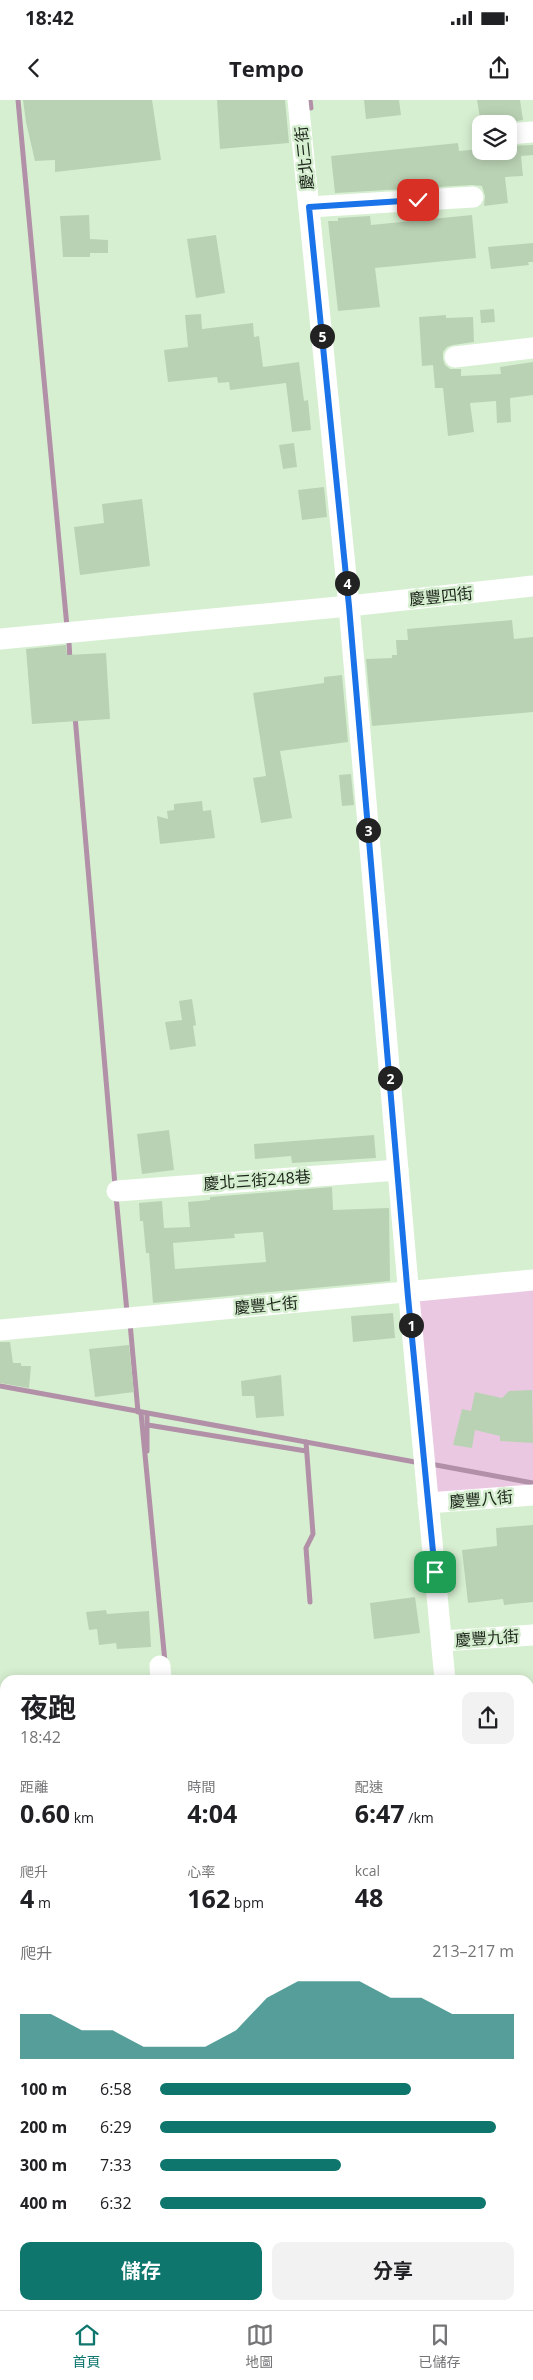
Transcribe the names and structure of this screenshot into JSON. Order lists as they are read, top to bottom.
{
  "streets": {
    "street": [
      "慶北三街",
      "慶豐四街",
      "慶北三街248巷",
      "慶豐七街",
      "慶豐八街",
      "慶豐九街"
    ]
  },
  "crossings": [
    ["慶北三街", "慶豐四街"],
    ["慶北三街", "慶北三街248巷"],
    ["慶北三街", "慶豐七街"],
    ["慶北三街", "慶豐八街"],
    ["慶北三街", "慶豐九街"]
  ],
  "page": {
    "status": "18:42",
    "header": "Tempo",
    "pins": [
      "5",
      "4",
      "3",
      "2",
      "1"
    ],
    "heading": ["夜跑", "18:42"],
    "stats": [
      ["距離", "0.60 km"],
      ["時間", "4:04"],
      ["配速", "6:47 /km"],
      ["爬升", "4 m"],
      ["心率", "162 bpm"],
      ["kcal", "48"]
    ],
    "chart": ["爬升", "213–217 m"],
    "list": [
      {
        "name": "100 m",
        "note": "6:58"
      },
      {
        "name": "200 m",
        "note": "6:29"
      },
      {
        "name": "300 m",
        "note": "7:33"
      },
      {
        "name": "400 m",
        "note": "6:32"
      }
    ],
    "buttons": ["儲存", "分享"],
    "tabs": ["首頁", "地圖", "已儲存"]
  }
}
